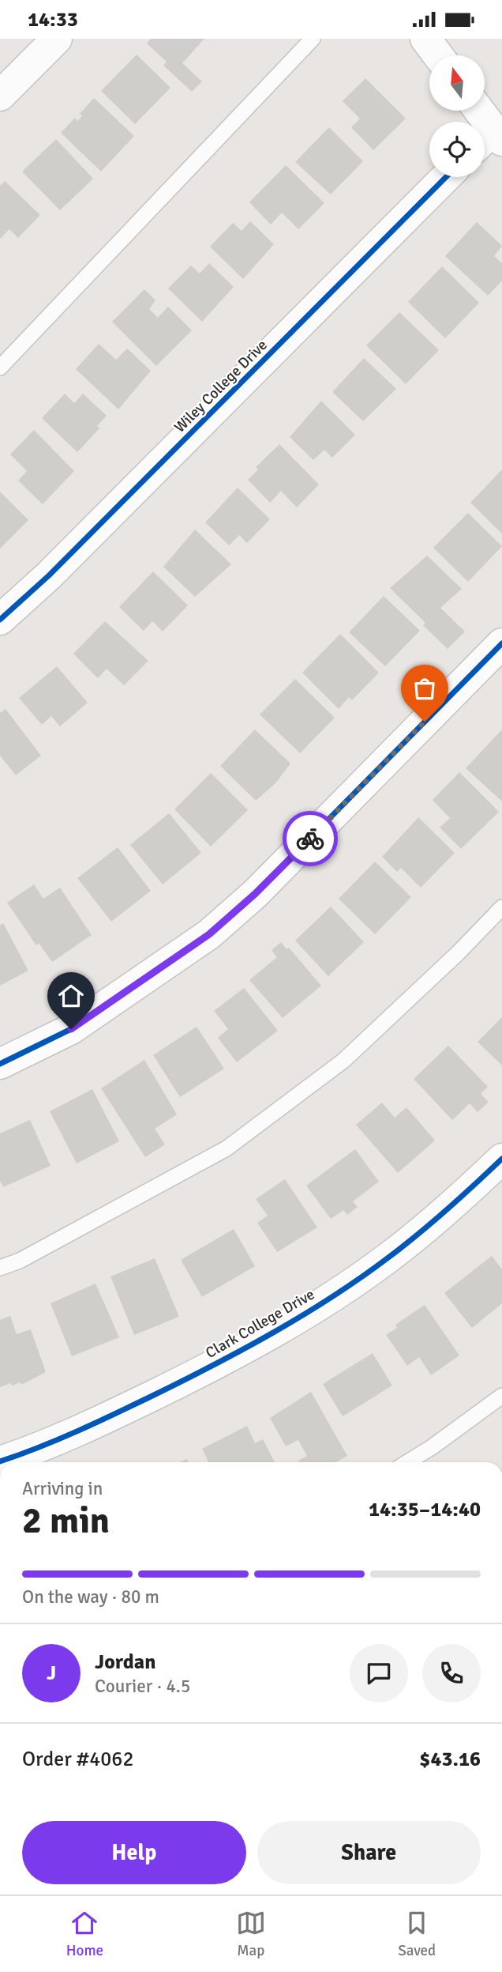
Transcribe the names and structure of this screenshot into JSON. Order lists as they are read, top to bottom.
{
  "streets": {
    "street": ["Wiley College Drive", "Clark College Drive"]
  },
  "north": "top",
  "page": {
    "status": "14:33",
    "heading": ["2 min", "Arriving in", "14:35–14:40"],
    "panel": [
      "Jordan",
      "Courier · 4.5",
      "Order #4062",
      "$43.16"
    ],
    "bar": "On the way · 80 m",
    "round": "J",
    "buttons": ["Help", "Share"],
    "tabs": ["Home", "Map", "Saved"]
  }
}
